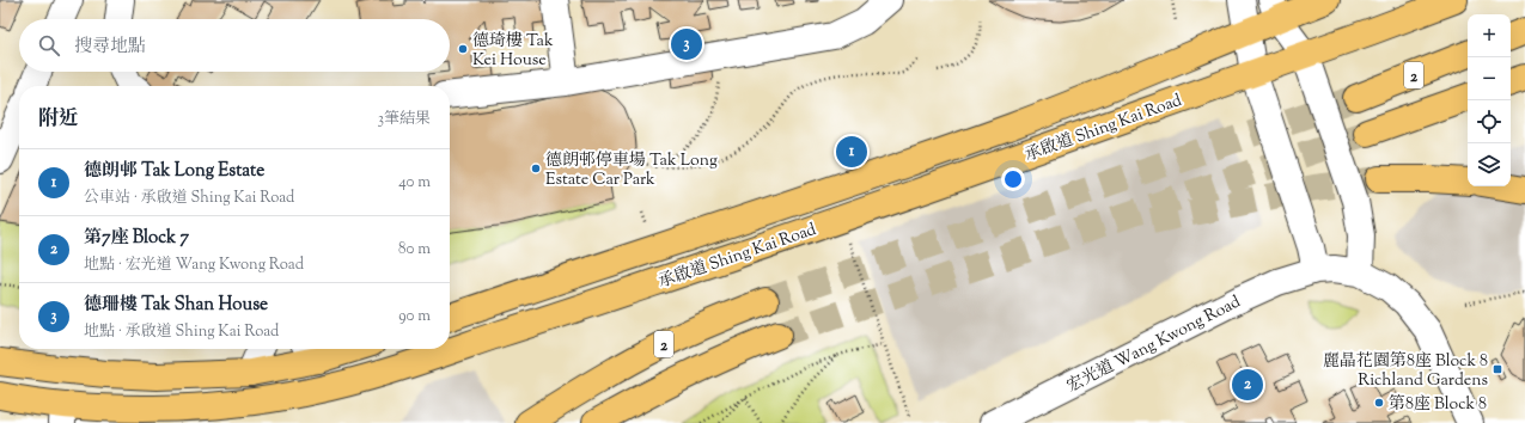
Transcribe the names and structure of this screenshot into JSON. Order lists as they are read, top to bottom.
{
  "streets": {
    "main road": ["2", "承啟道 Shing Kai Road"],
    "street": ["宏光道 Wang Kwong Road"]
  },
  "places": {
    "other": ["德琦樓 Tak Kei House", "德朗邨停車場 Tak Long Estate Car Park", "第8座 Block 8"],
    "transit": ["麗晶花園第8座 Block 8 Richland Gardens"]
  },
  "page": {
    "map_buttons": ["+", "−"],
    "search": "搜尋地點",
    "pins": ["3", "1", "2"],
    "heading": ["附近", "3筆結果"],
    "list": [
      {
        "mark": "1",
        "name": "德朗邨 Tak Long Estate",
        "note": "公車站 · 承啟道 Shing Kai Road",
        "value": "40 m"
      },
      {
        "mark": "2",
        "name": "第7座 Block 7",
        "note": "地點 · 宏光道 Wang Kwong Road",
        "value": "80 m"
      },
      {
        "mark": "3",
        "name": "德珊樓 Tak Shan House",
        "note": "地點 · 承啟道 Shing Kai Road",
        "value": "90 m"
      }
    ]
  }
}
